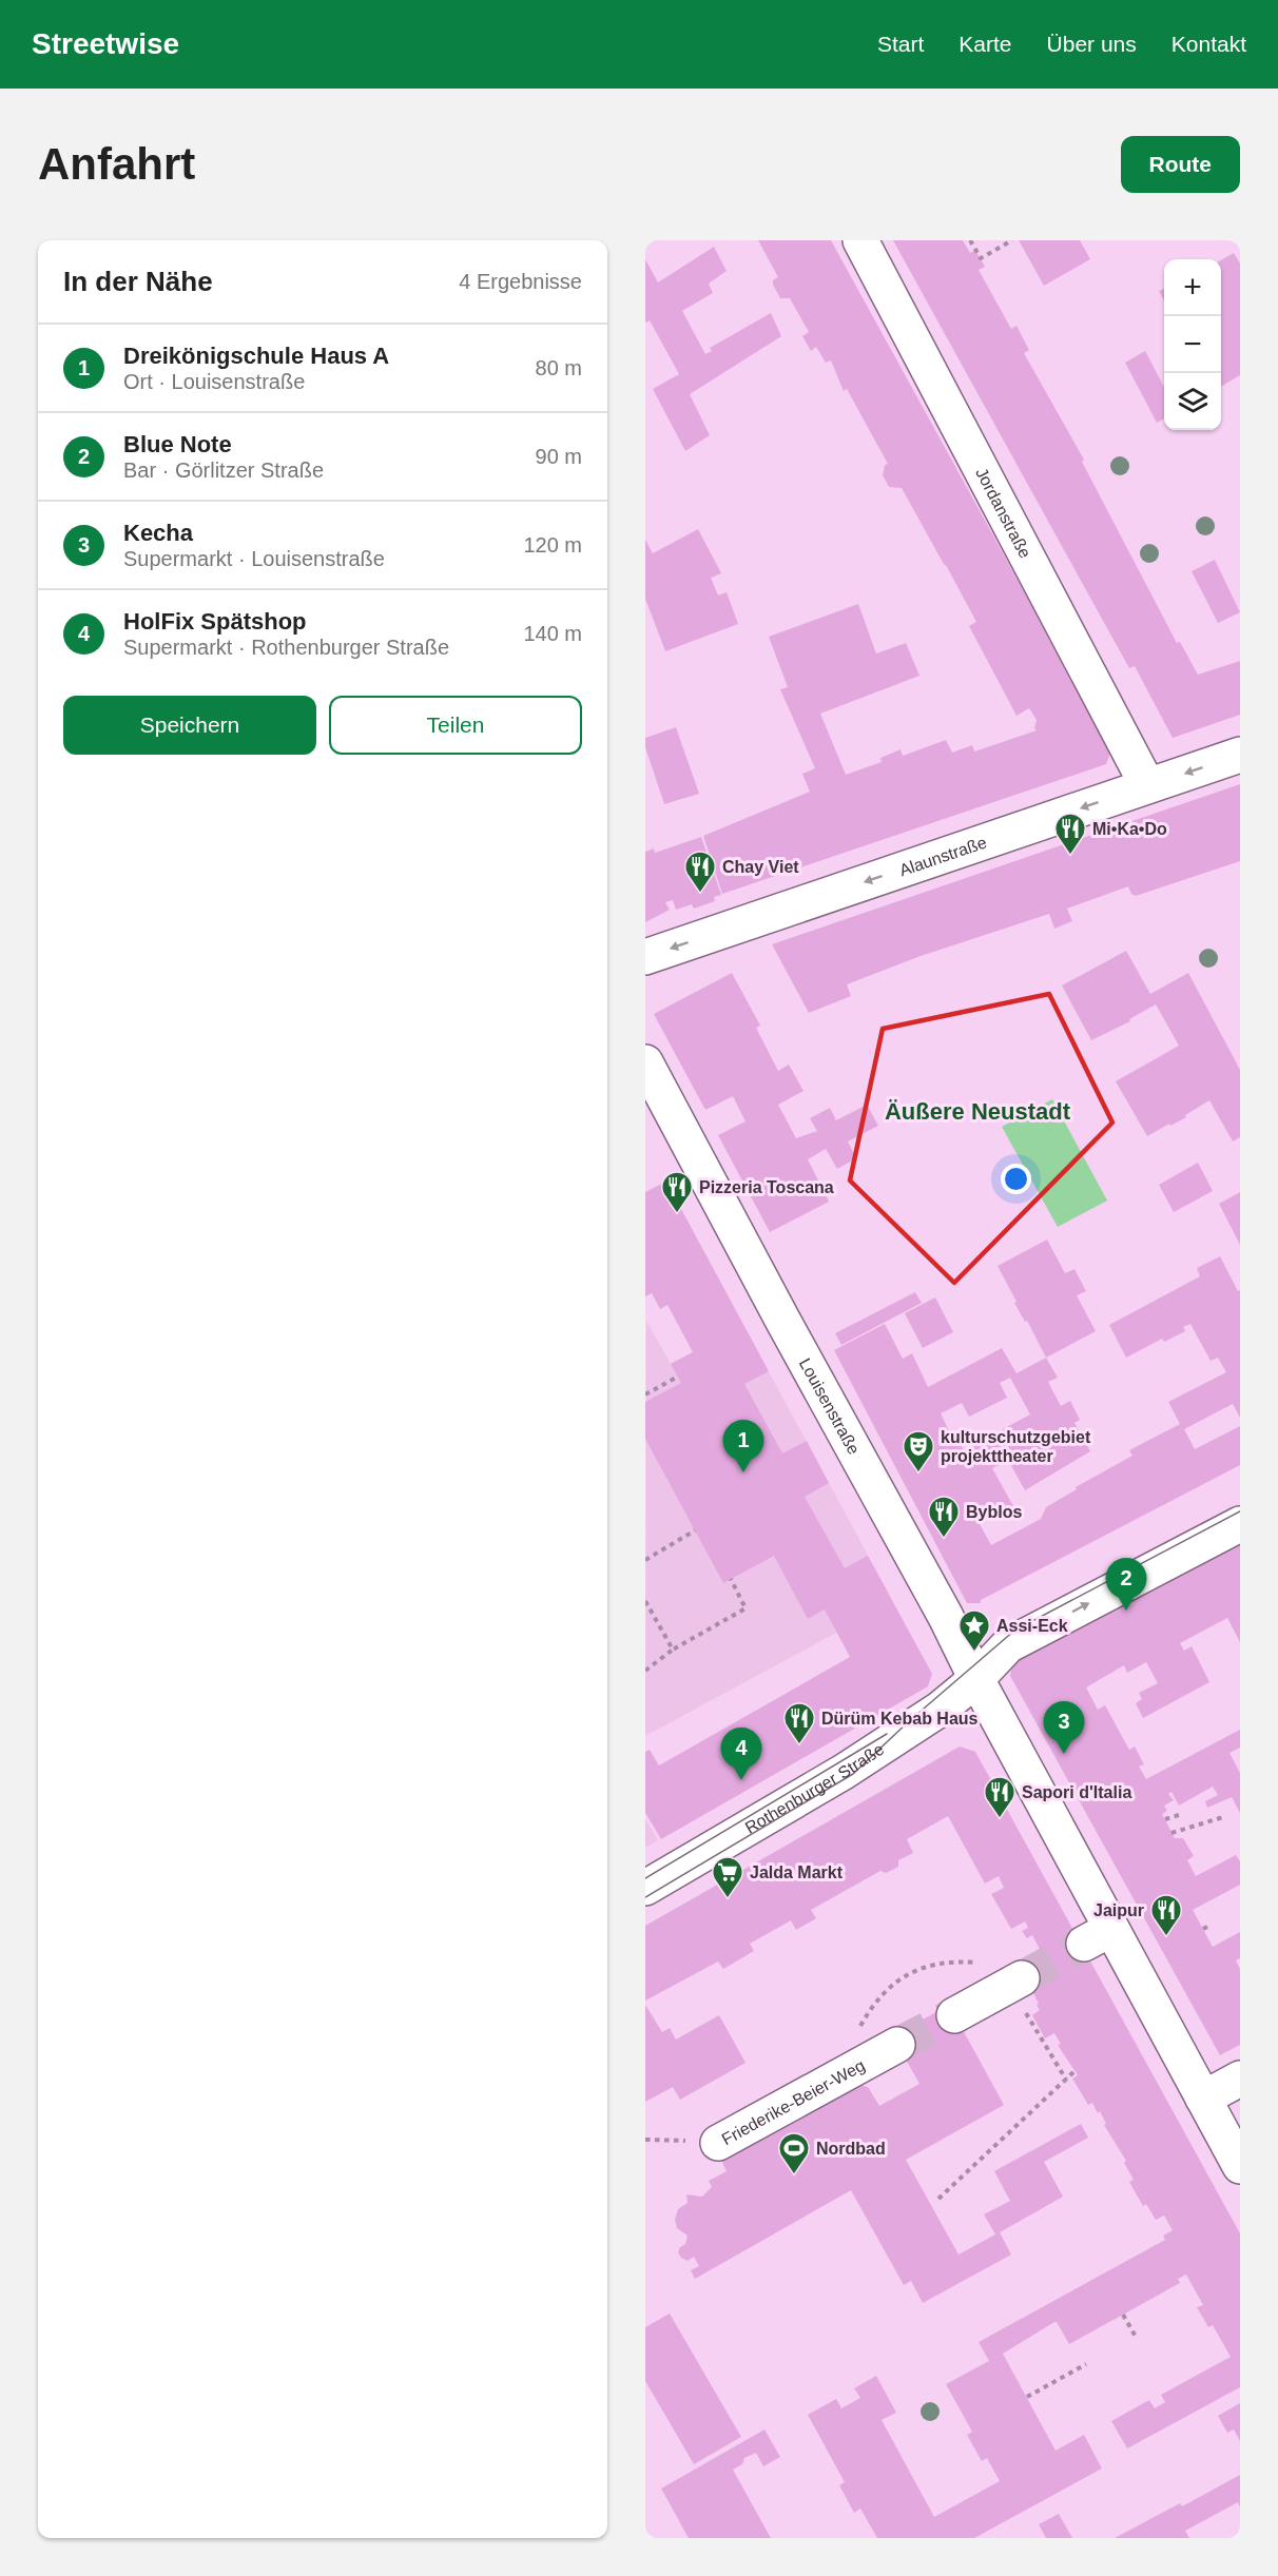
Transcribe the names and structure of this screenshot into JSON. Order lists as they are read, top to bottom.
{
  "streets": {
    "street": [
      "Jordanstraße",
      "Alaunstraße",
      "Louisenstraße",
      "Rothenburger Straße",
      "Friederike-Beier-Weg"
    ]
  },
  "crossings": [
    ["Jordanstraße", "Alaunstraße"],
    ["Louisenstraße", "Rothenburger Straße"]
  ],
  "one_way": ["Alaunstraße", "Rothenburger Straße"],
  "districts": ["Äußere Neustadt"],
  "places": {
    "restaurant": [
      "Mi•Ka•Do",
      "Chay Viet",
      "Pizzeria Toscana",
      "Byblos",
      "Dürüm Kebab Haus",
      "Sapori d'Italia",
      "Jaipur"
    ],
    "theatre": ["kulturschutzgebiet projekttheater"],
    "place": ["Assi-Eck"],
    "supermarket": ["Jalda Markt"],
    "sports": ["Nordbad"]
  },
  "page": {
    "header": "Streetwise",
    "nav": [
      "Start",
      "Karte",
      "Über uns",
      "Kontakt"
    ],
    "buttons": [
      "Route",
      ["Speichern", "Teilen"]
    ],
    "title": "Anfahrt",
    "heading": ["In der Nähe", "4 Ergebnisse"],
    "map_buttons": ["+", "−"],
    "list": [
      {
        "mark": "1",
        "name": "Dreikönigschule Haus A",
        "note": "Ort · Louisenstraße",
        "value": "80 m"
      },
      {
        "mark": "2",
        "name": "Blue Note",
        "note": "Bar · Görlitzer Straße",
        "value": "90 m"
      },
      {
        "mark": "3",
        "name": "Kecha",
        "note": "Supermarkt · Louisenstraße",
        "value": "120 m"
      },
      {
        "mark": "4",
        "name": "HolFix Spätshop",
        "note": "Supermarkt · Rothenburger Straße",
        "value": "140 m"
      }
    ],
    "pins": [
      "1",
      "2",
      "3",
      "4"
    ]
  }
}
